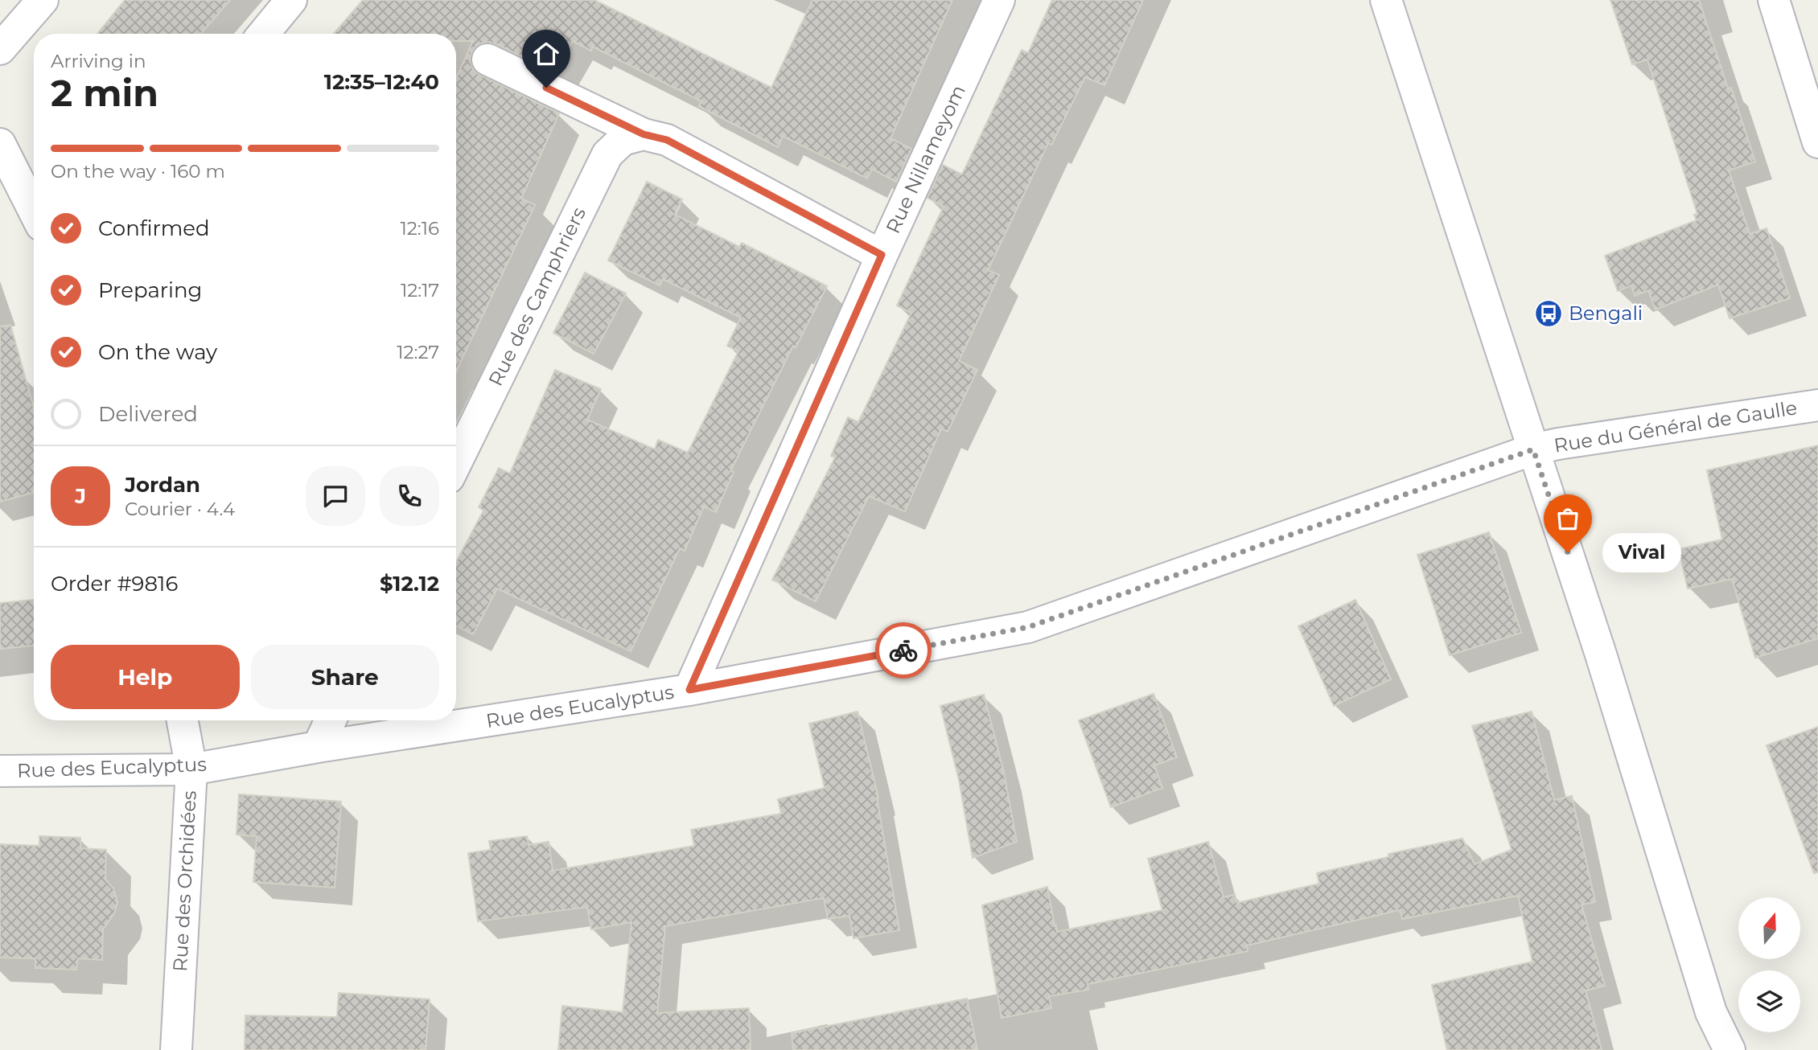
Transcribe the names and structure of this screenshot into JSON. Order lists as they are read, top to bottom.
{
  "streets": {
    "street": [
      "Rue Nillameyom",
      "Rue des Camphriers",
      "Rue du Général de Gaulle",
      "Rue des Eucalyptus",
      "Rue des Orchidées"
    ]
  },
  "crossings": [
    ["Rue Nillameyom", "Rue des Eucalyptus"],
    ["Rue du Général de Gaulle", "Rue des Eucalyptus"],
    ["Rue des Eucalyptus", "Rue des Orchidées"]
  ],
  "places": {
    "bus stop": ["Bengali"],
    "other": ["Vival"]
  },
  "north": "top",
  "page": {
    "heading": ["2 min", "Arriving in", "12:35–12:40"],
    "panel": [
      "Jordan",
      "Courier · 4.4",
      "Order #9816",
      "$12.12"
    ],
    "bar": "On the way · 160 m",
    "list": [
      ["Confirmed", "12:16"],
      ["Preparing", "12:17"],
      ["On the way", "12:27"],
      "Delivered"
    ],
    "round": "J",
    "bubble": "Vival",
    "buttons": ["Help", "Share"]
  }
}
